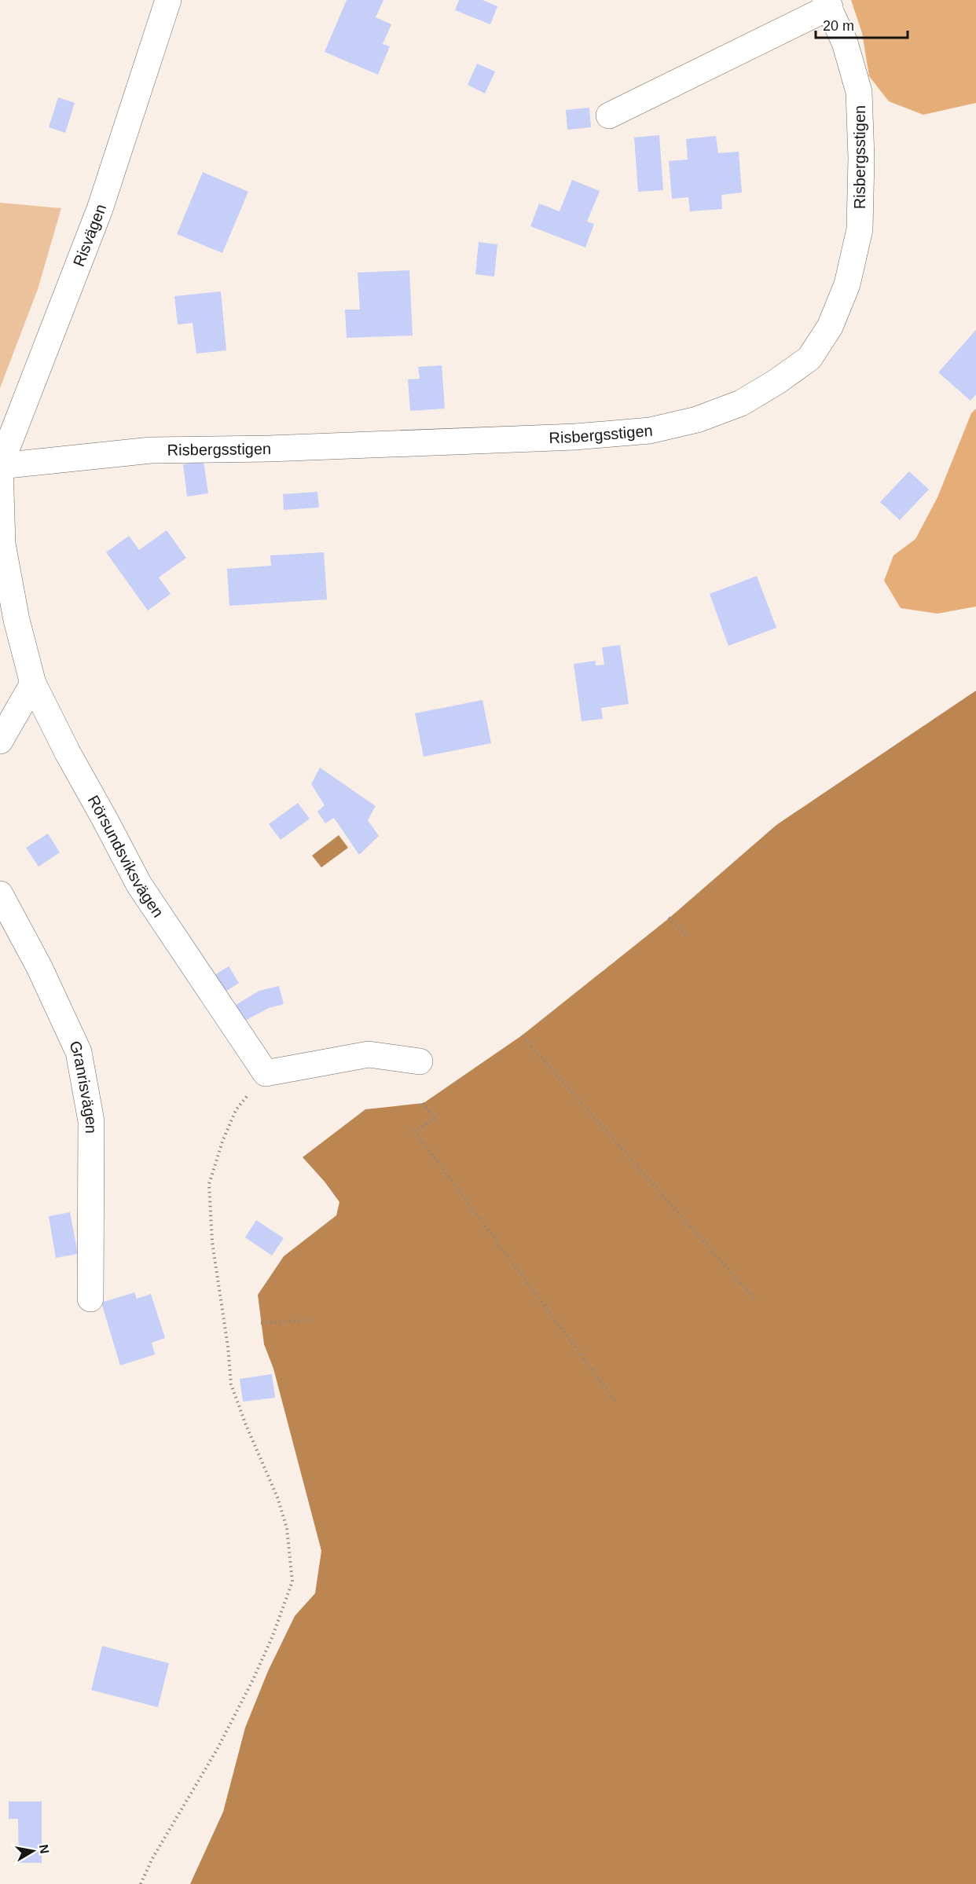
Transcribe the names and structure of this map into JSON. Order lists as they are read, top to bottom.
{
  "streets": {
    "street": [
      "Risbergsstigen",
      "Risvägen",
      "Rörsundsviksvägen",
      "Granrisvägen"
    ]
  },
  "crossings": [
    ["Risbergsstigen", "Risvägen"],
    ["Risbergsstigen", "Rörsundsviksvägen"],
    ["Risvägen", "Rörsundsviksvägen"]
  ],
  "scale_bar": "20 m",
  "north": "right"
}
